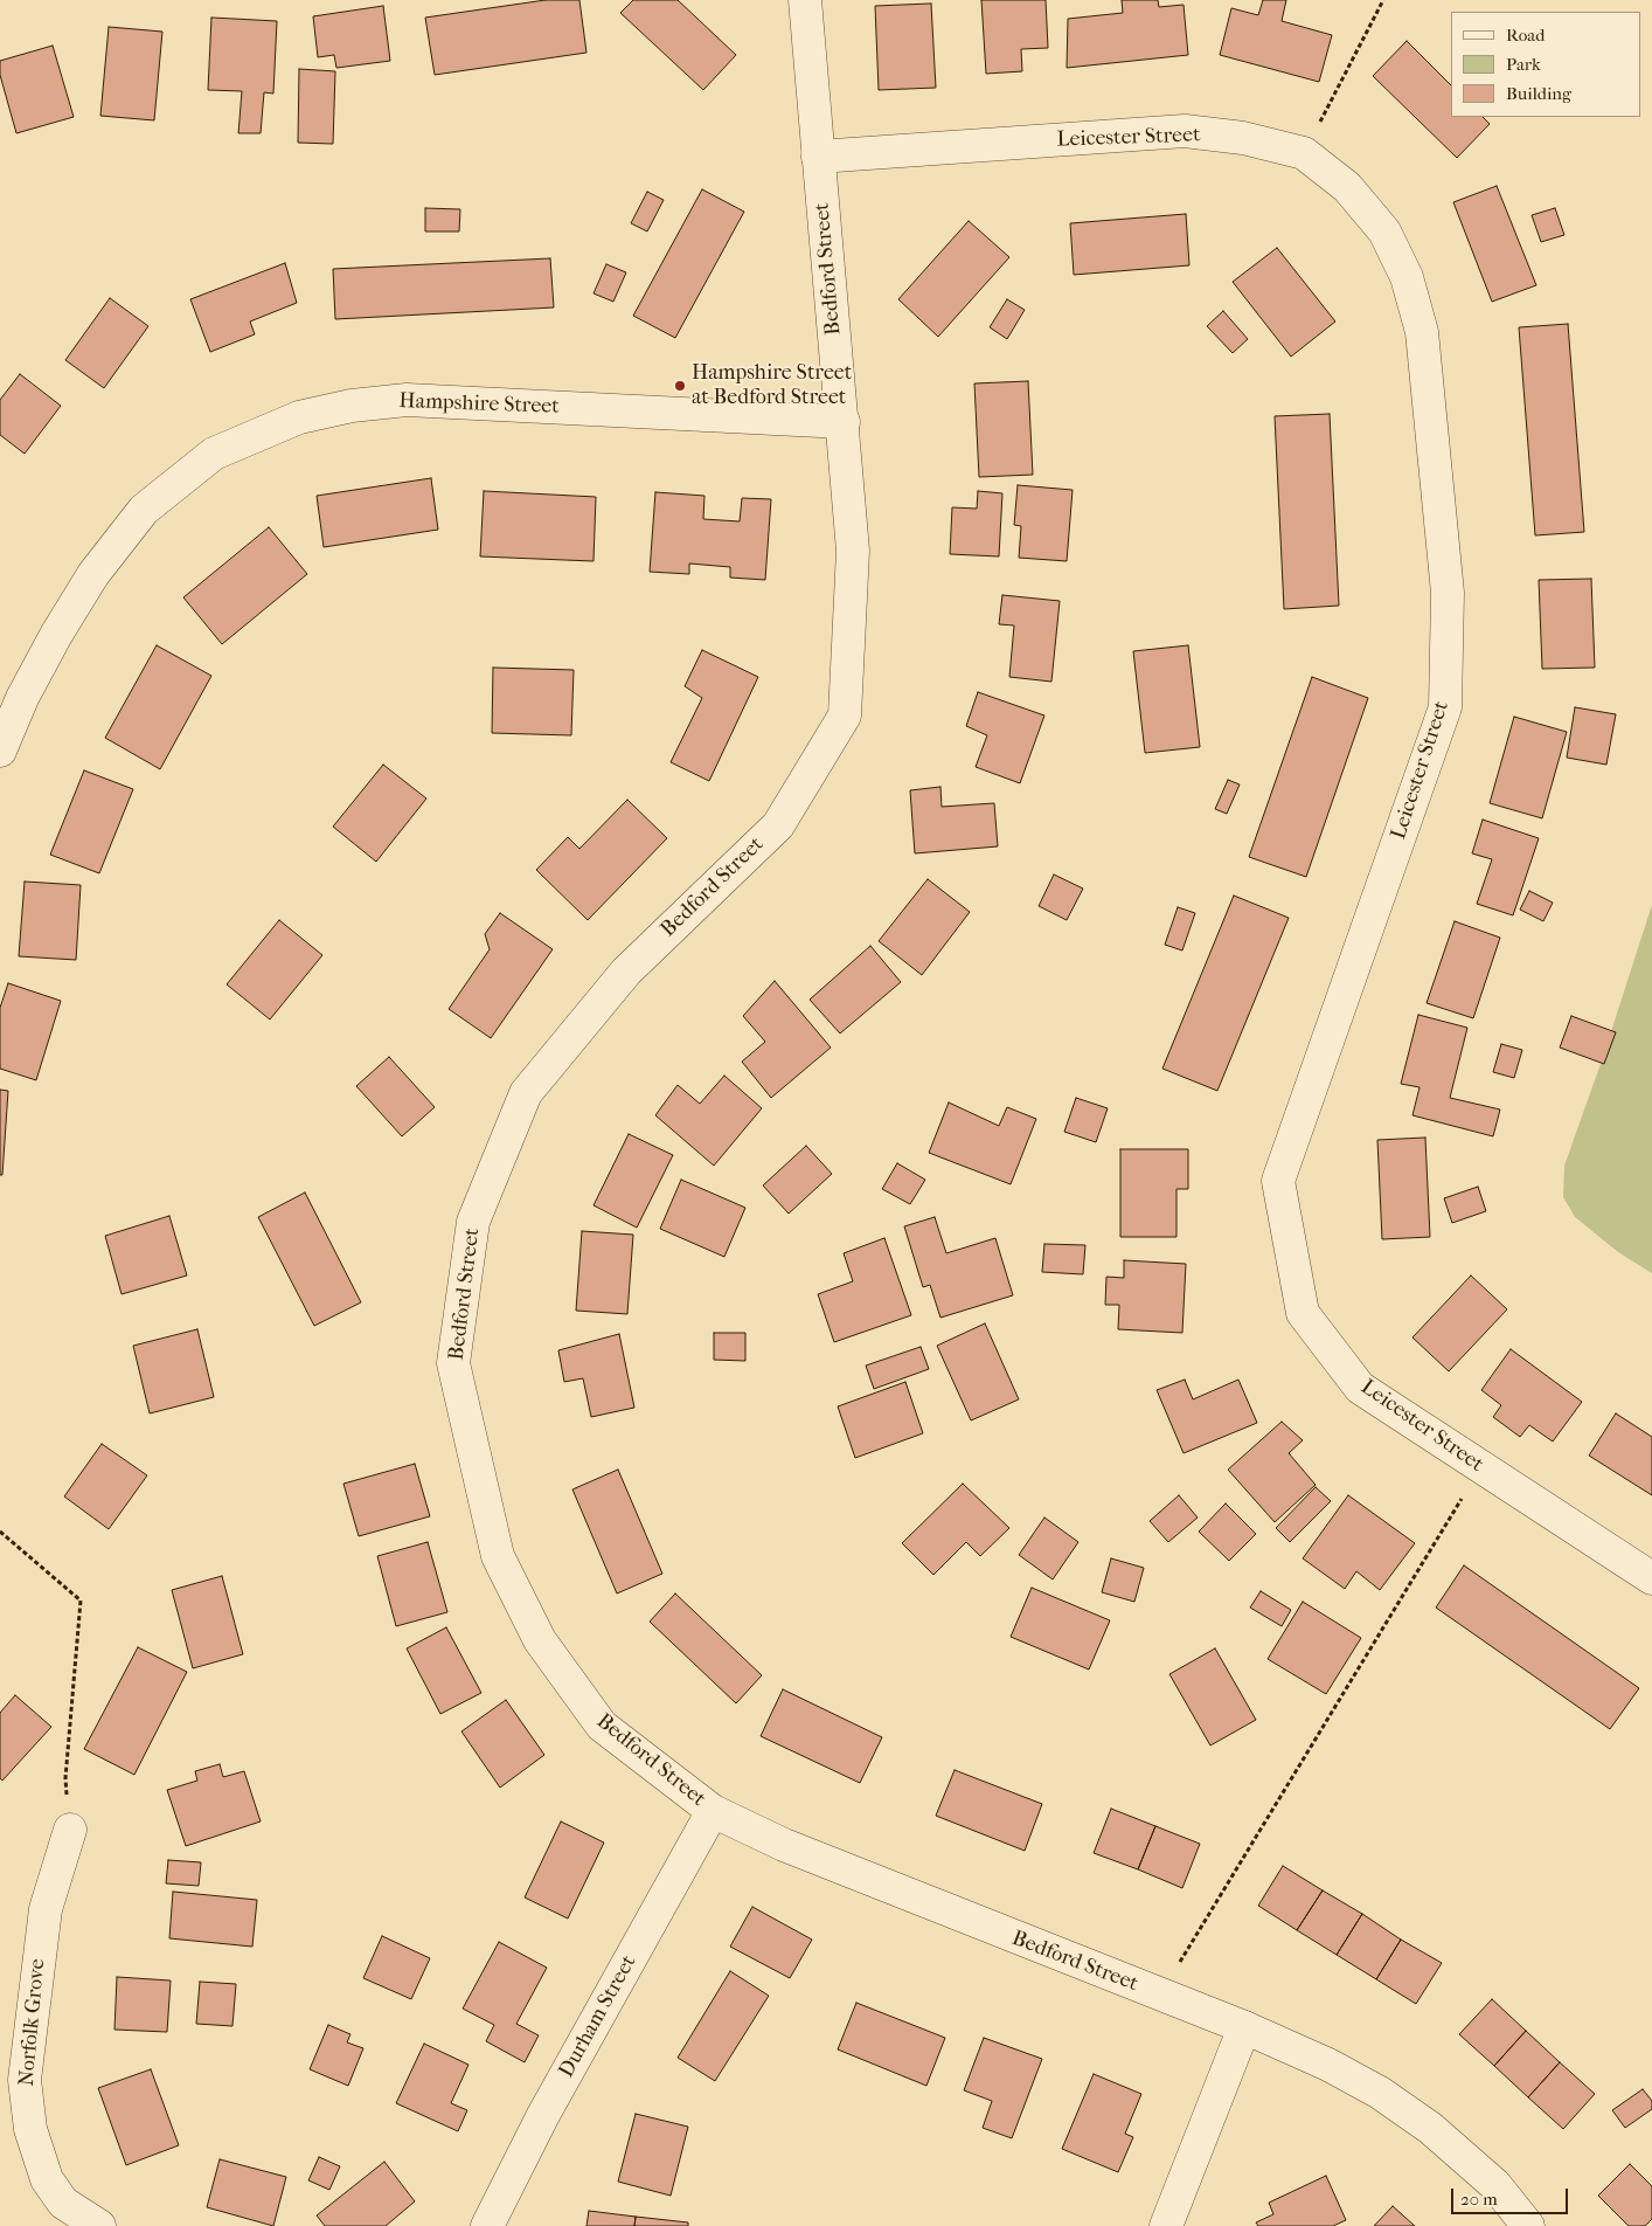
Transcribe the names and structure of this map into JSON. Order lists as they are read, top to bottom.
{
  "streets": {
    "street": [
      "Leicester Street",
      "Bedford Street",
      "Hampshire Street",
      "Durham Street",
      "Norfolk Grove"
    ]
  },
  "crossings": [
    ["Leicester Street", "Bedford Street"],
    ["Bedford Street", "Hampshire Street"],
    ["Bedford Street", "Durham Street"]
  ],
  "places": ["Hampshire Street at Bedford Street"],
  "legend": ["Road", "Park", "Building"],
  "scale_bar": "20 m"
}
